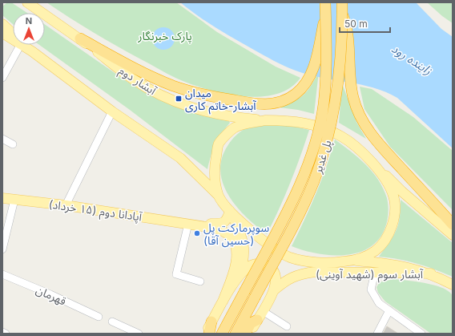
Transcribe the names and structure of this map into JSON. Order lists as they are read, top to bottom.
{
  "streets": {
    "highway": ["پل غدیر"],
    "main road": ["آبشار دوم", "آپادانا دوم (۱۵ خرداد)", "آبشار سوم (شهید آوینی)"],
    "street": ["قهرمان"]
  },
  "water": ["زاینده رود"],
  "parks": ["پارک خبرنگار"],
  "places": {
    "transit": ["میدان آبشار-خاتم کاری"],
    "other": ["سوپرمارکت پل (حسین آقا)"]
  },
  "scale_bar": "50 m",
  "north": "top"
}
